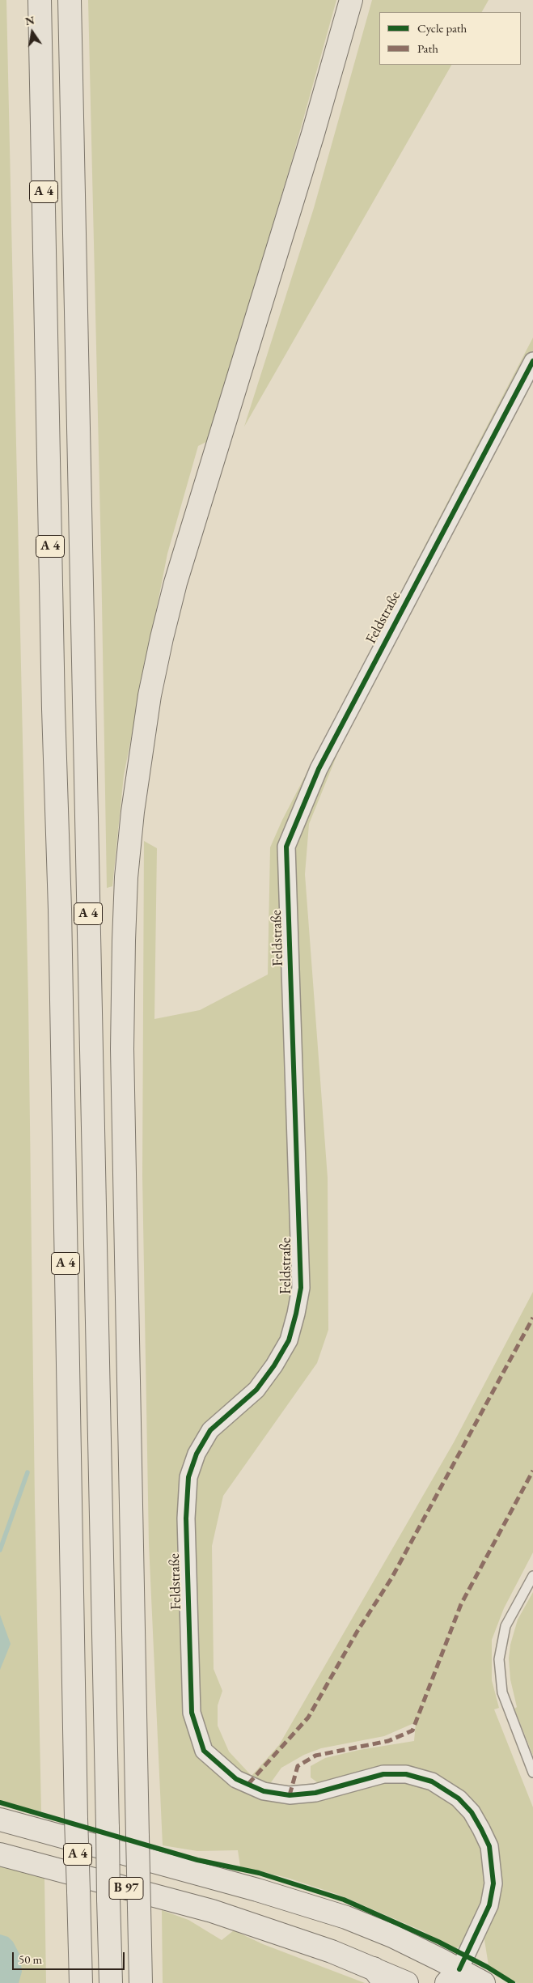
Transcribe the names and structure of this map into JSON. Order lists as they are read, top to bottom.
{
  "streets": {
    "main road": ["A 4", "B 97"],
    "street": ["Feldstraße"]
  },
  "crossings": [
    ["Feldstraße", "B 97"]
  ],
  "legend": ["Cycle path", "Path"],
  "scale_bar": "50 m",
  "north": "top"
}
